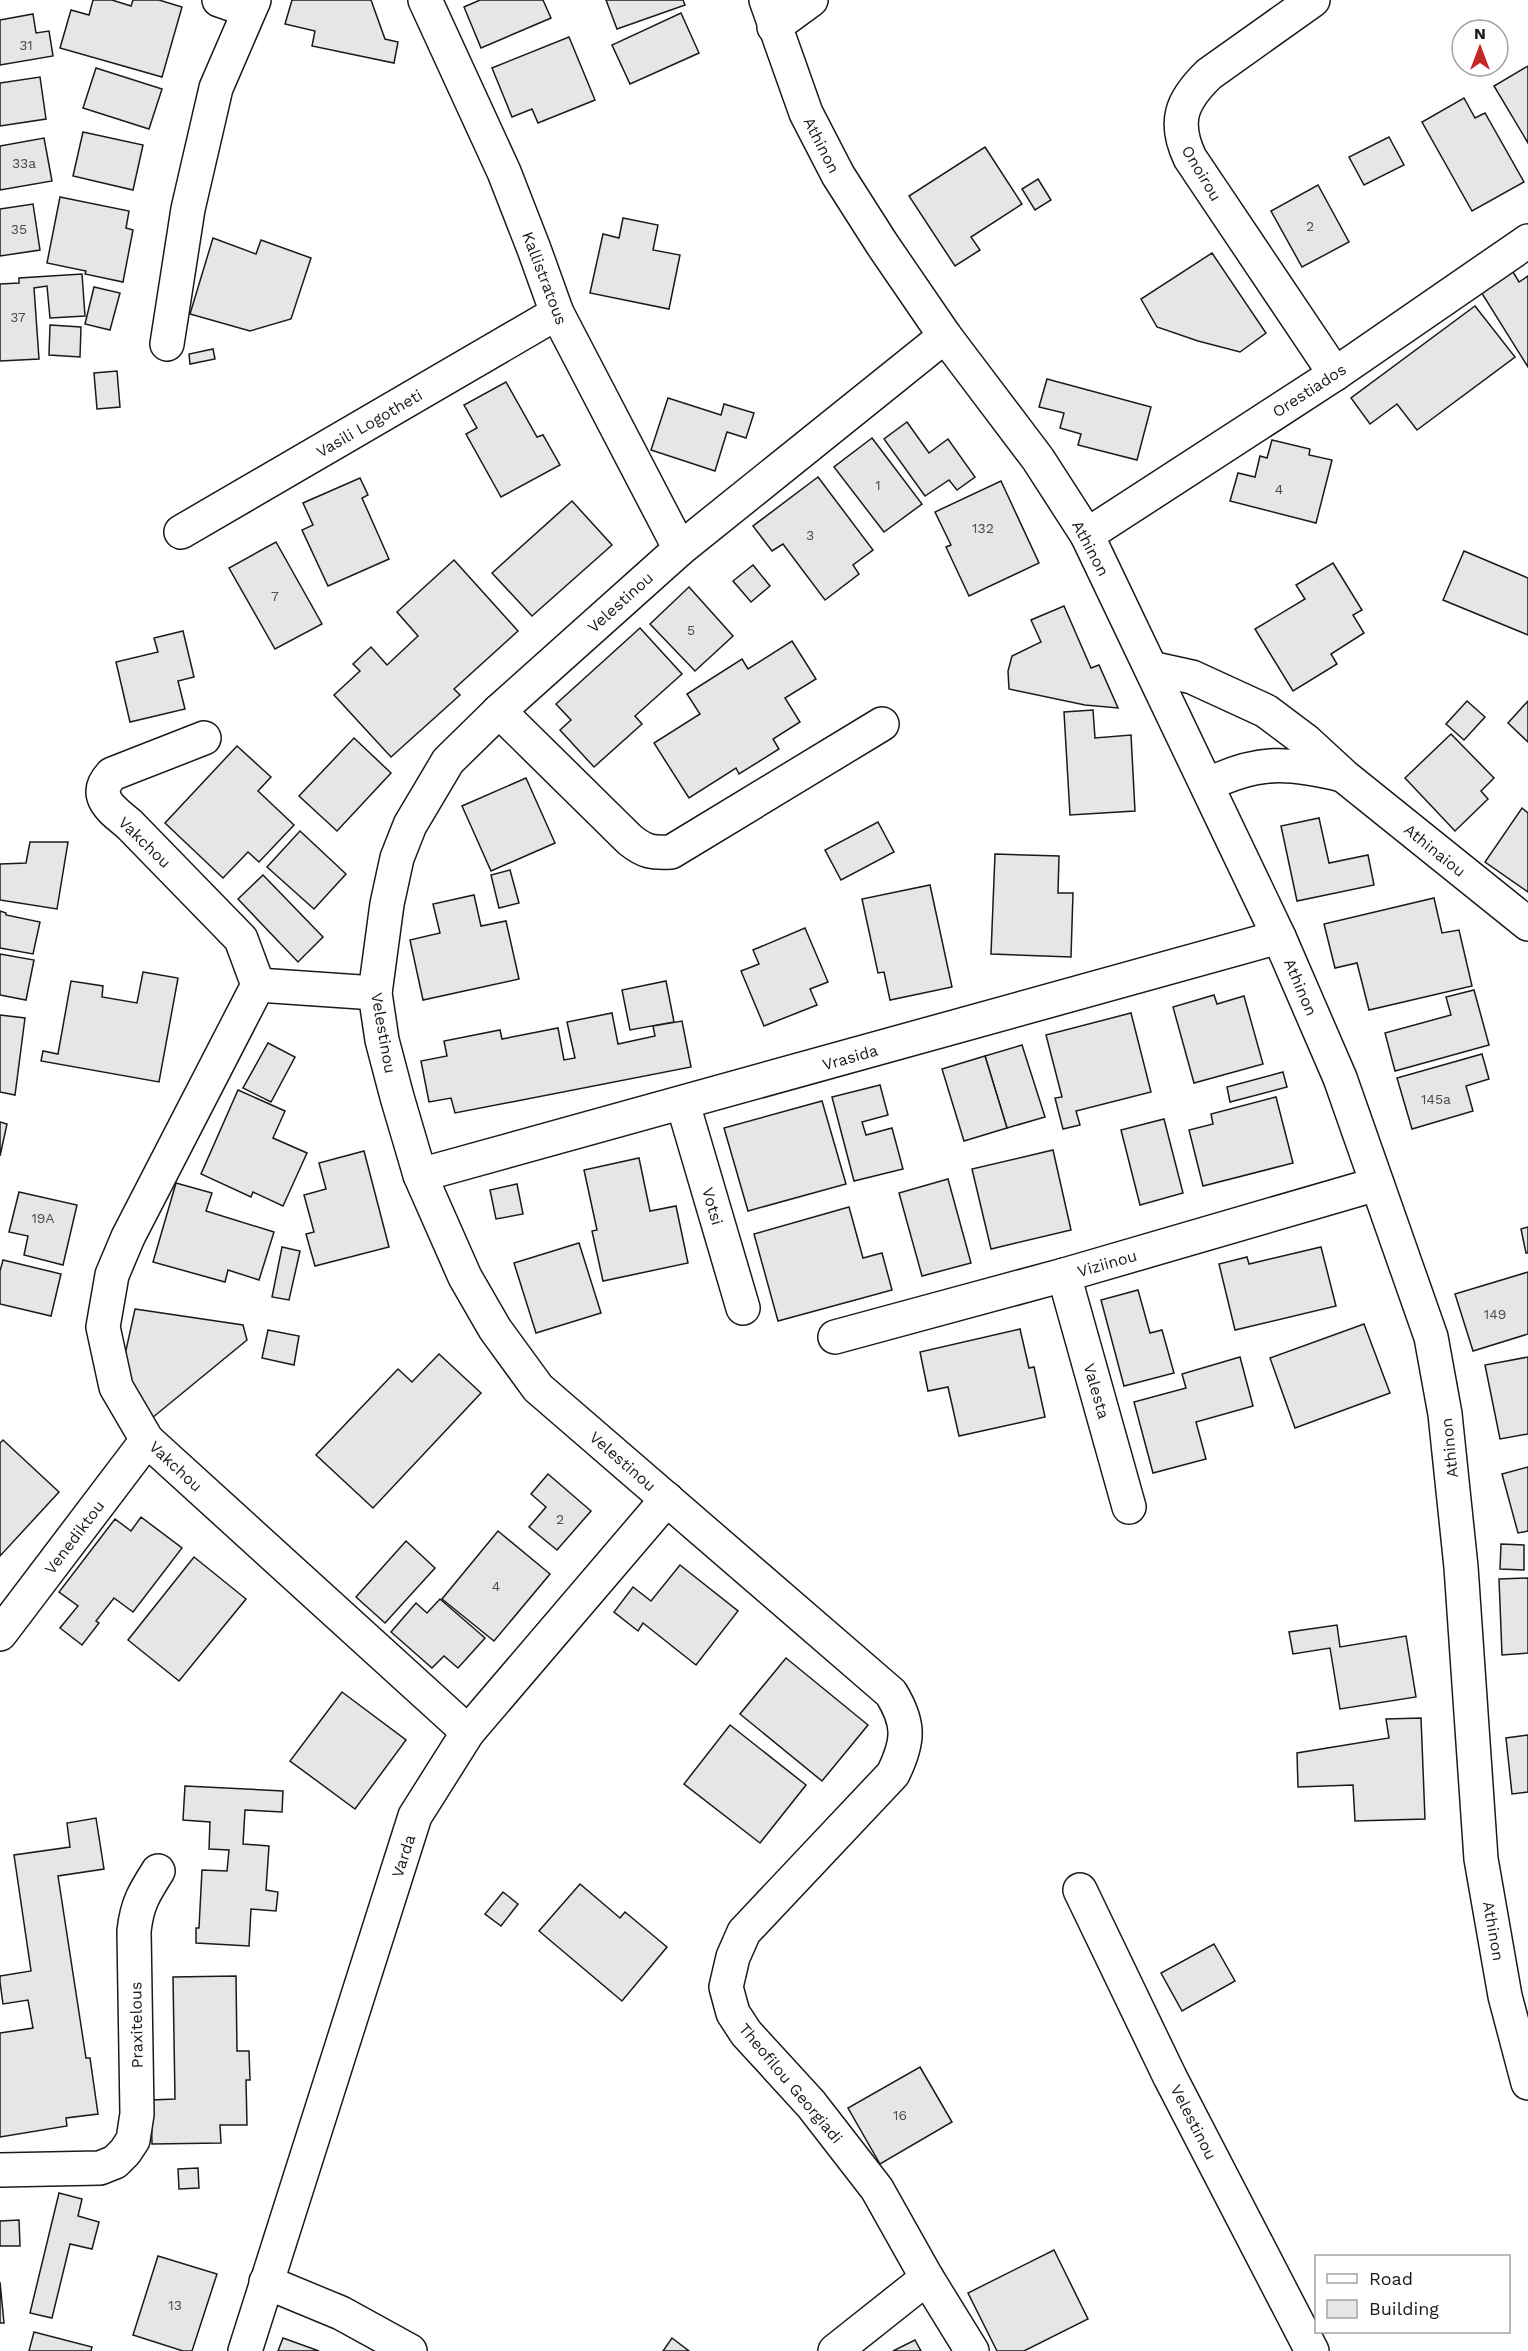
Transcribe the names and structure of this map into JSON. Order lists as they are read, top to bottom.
{
  "streets": {
    "street": [
      "Athinon",
      "Onoirou",
      "Kallistratous",
      "Orestiados",
      "Vasili Logotheti",
      "Velestinou",
      "Vakchou",
      "Athinaiou",
      "Vrasida",
      "Votsi",
      "Viziinou",
      "Valesta",
      "Venediktou",
      "Varda",
      "Praxitelous",
      "Theofilou Georgiadi"
    ]
  },
  "crossings": [
    ["Athinon", "Orestiados"],
    ["Athinon", "Velestinou"],
    ["Athinon", "Athinaiou"],
    ["Athinon", "Vrasida"],
    ["Athinon", "Viziinou"],
    ["Onoirou", "Orestiados"],
    ["Kallistratous", "Vasili Logotheti"],
    ["Kallistratous", "Velestinou"],
    ["Velestinou", "Vrasida"],
    ["Velestinou", "Varda"],
    ["Velestinou", "Theofilou Georgiadi"],
    ["Vakchou", "Venediktou"],
    ["Vakchou", "Varda"],
    ["Vrasida", "Votsi"],
    ["Viziinou", "Valesta"]
  ],
  "house_numbers": [
    "31",
    "33a",
    "2",
    "35",
    "37",
    "1",
    "4",
    "132",
    "3",
    "7",
    "5",
    "145a",
    "19A",
    "149",
    "2",
    "4",
    "16",
    "13"
  ],
  "legend": ["Road", "Building"],
  "north": "top"
}
